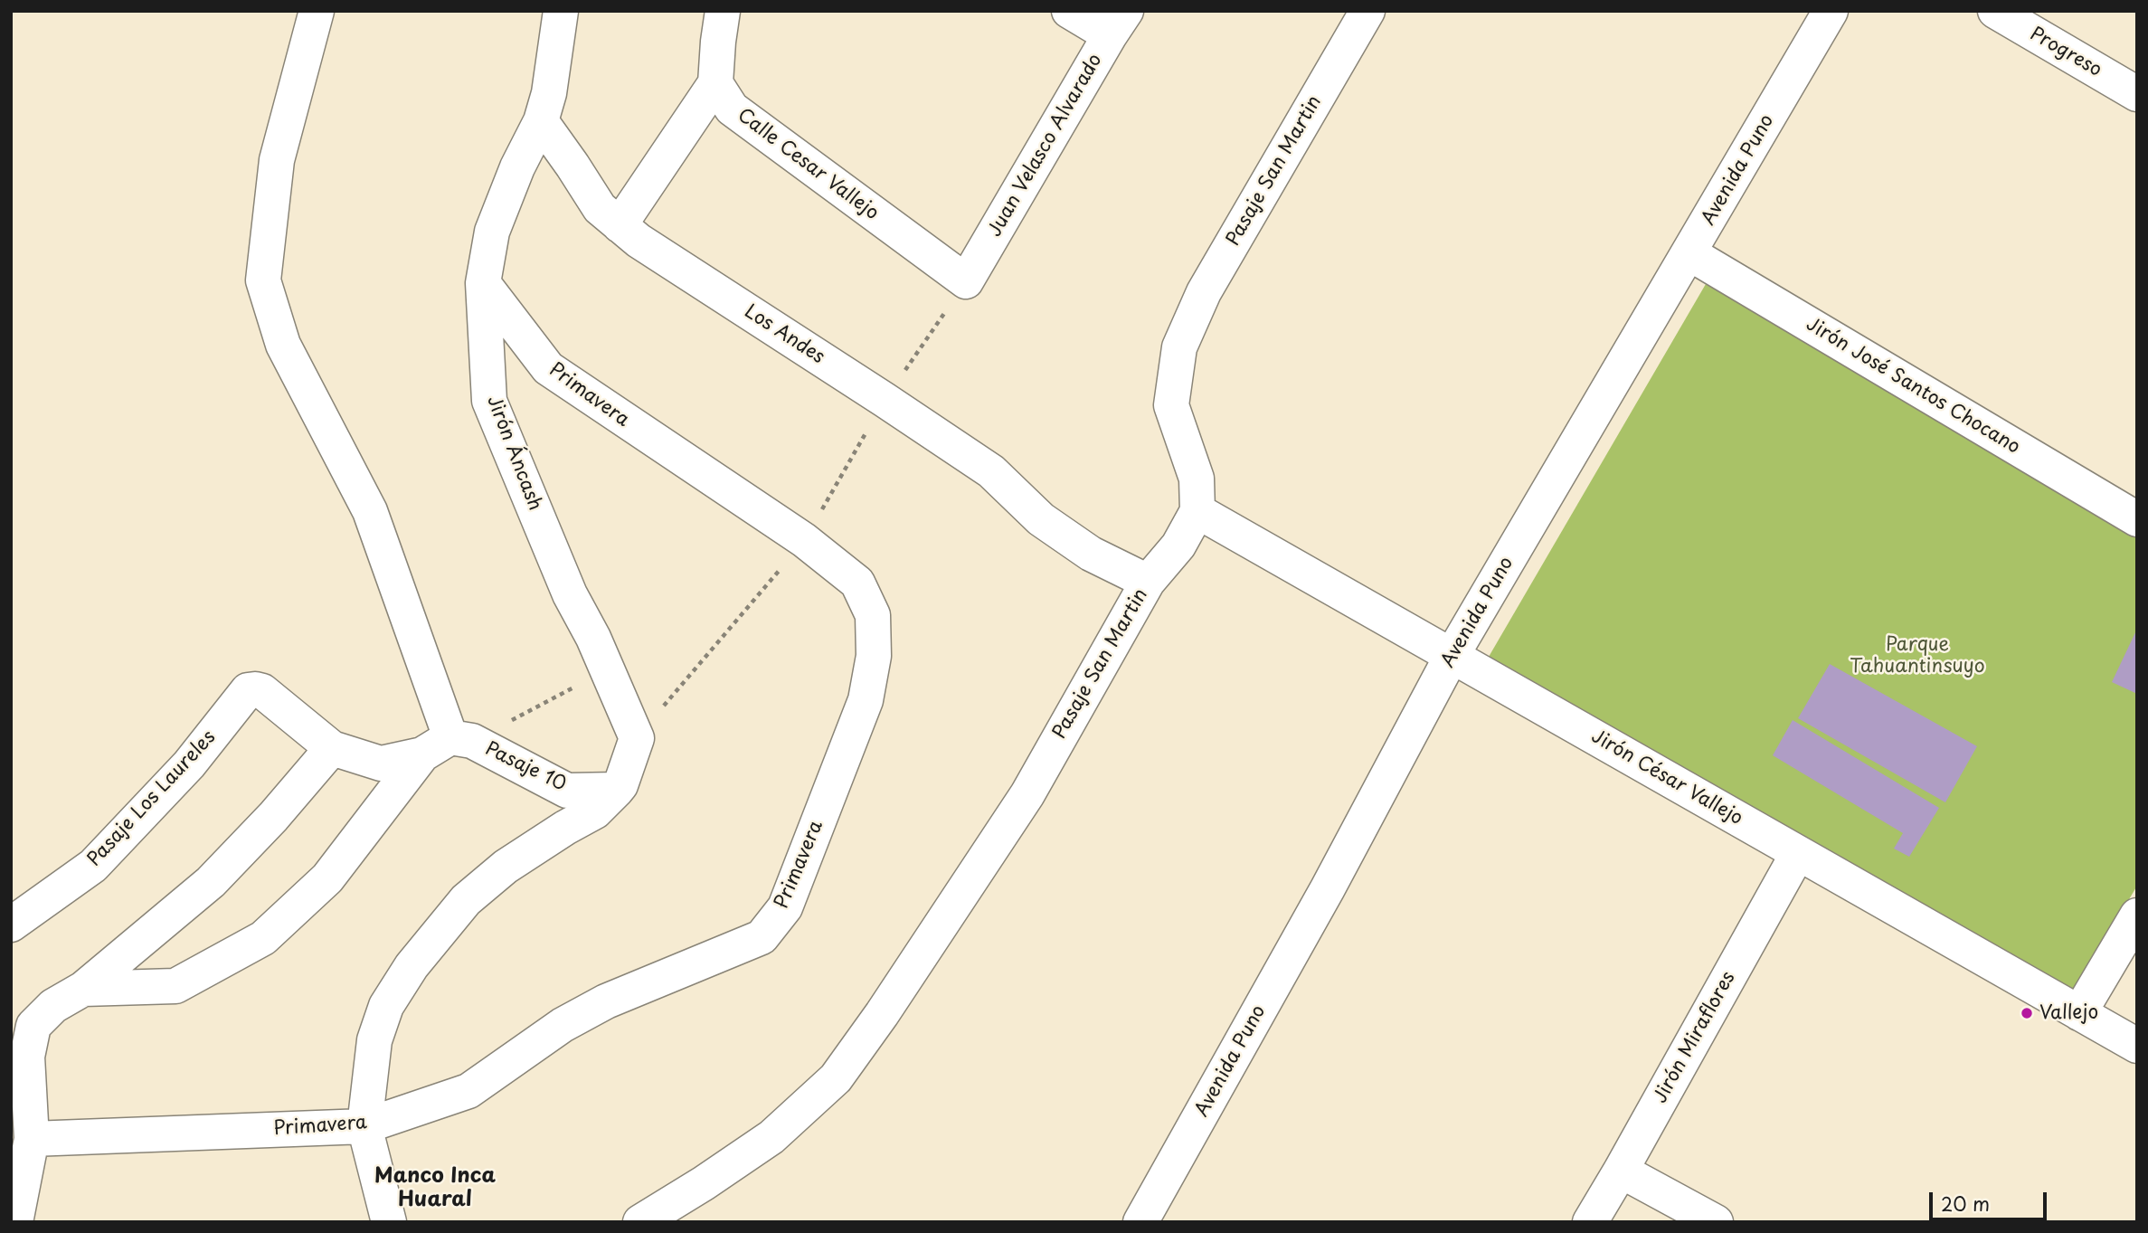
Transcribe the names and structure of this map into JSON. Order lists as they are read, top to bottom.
{
  "streets": {
    "street": [
      "Progreso",
      "Juan Velasco Alvarado",
      "Calle Cesar Vallejo",
      "Avenida Puno",
      "Pasaje San Martin",
      "Los Andes",
      "Jirón José Santos Chocano",
      "Primavera",
      "Jirón Áncash",
      "Pasaje 10",
      "Jirón César Vallejo",
      "Pasaje Los Laureles",
      "Jirón Miraflores"
    ]
  },
  "crossings": [
    ["Juan Velasco Alvarado", "Calle Cesar Vallejo"],
    ["Avenida Puno", "Jirón José Santos Chocano"],
    ["Avenida Puno", "Jirón César Vallejo"],
    ["Pasaje San Martin", "Los Andes"],
    ["Pasaje San Martin", "Jirón César Vallejo"],
    ["Los Andes", "Jirón Áncash"],
    ["Primavera", "Jirón Áncash"],
    ["Jirón Áncash", "Pasaje 10"],
    ["Jirón César Vallejo", "Jirón Miraflores"]
  ],
  "districts": ["Manco Inca Huaral"],
  "parks": ["Parque Tahuantinsuyo"],
  "places": ["Vallejo"],
  "scale_bar": "20 m"
}
